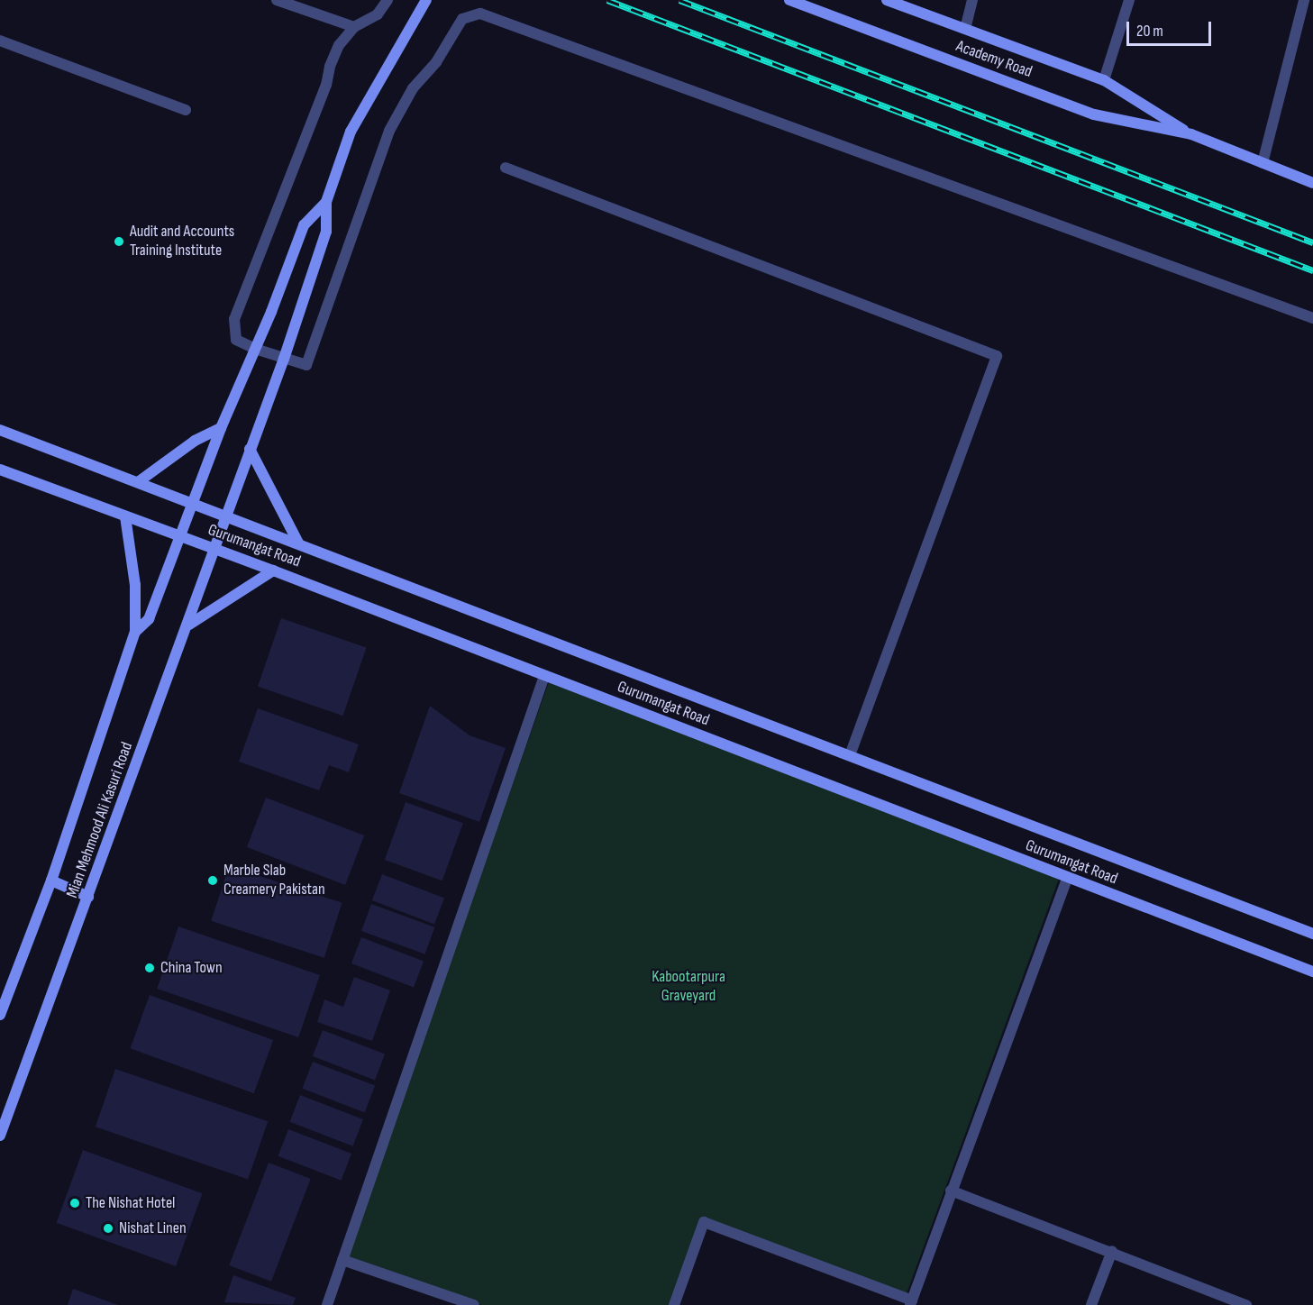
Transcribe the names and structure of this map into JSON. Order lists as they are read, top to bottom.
{
  "streets": {
    "main road": ["Academy Road", "Gurumangat Road", "Mian Mehmood Ali Kasuri Road"]
  },
  "crossings": [
    ["Gurumangat Road", "Mian Mehmood Ali Kasuri Road"]
  ],
  "parks": ["Kabootarpura Graveyard"],
  "places": [
    "Audit and Accounts Training Institute",
    "Marble Slab Creamery Pakistan",
    "China Town",
    "The Nishat Hotel",
    "Nishat Linen"
  ],
  "scale_bar": "20 m"
}
